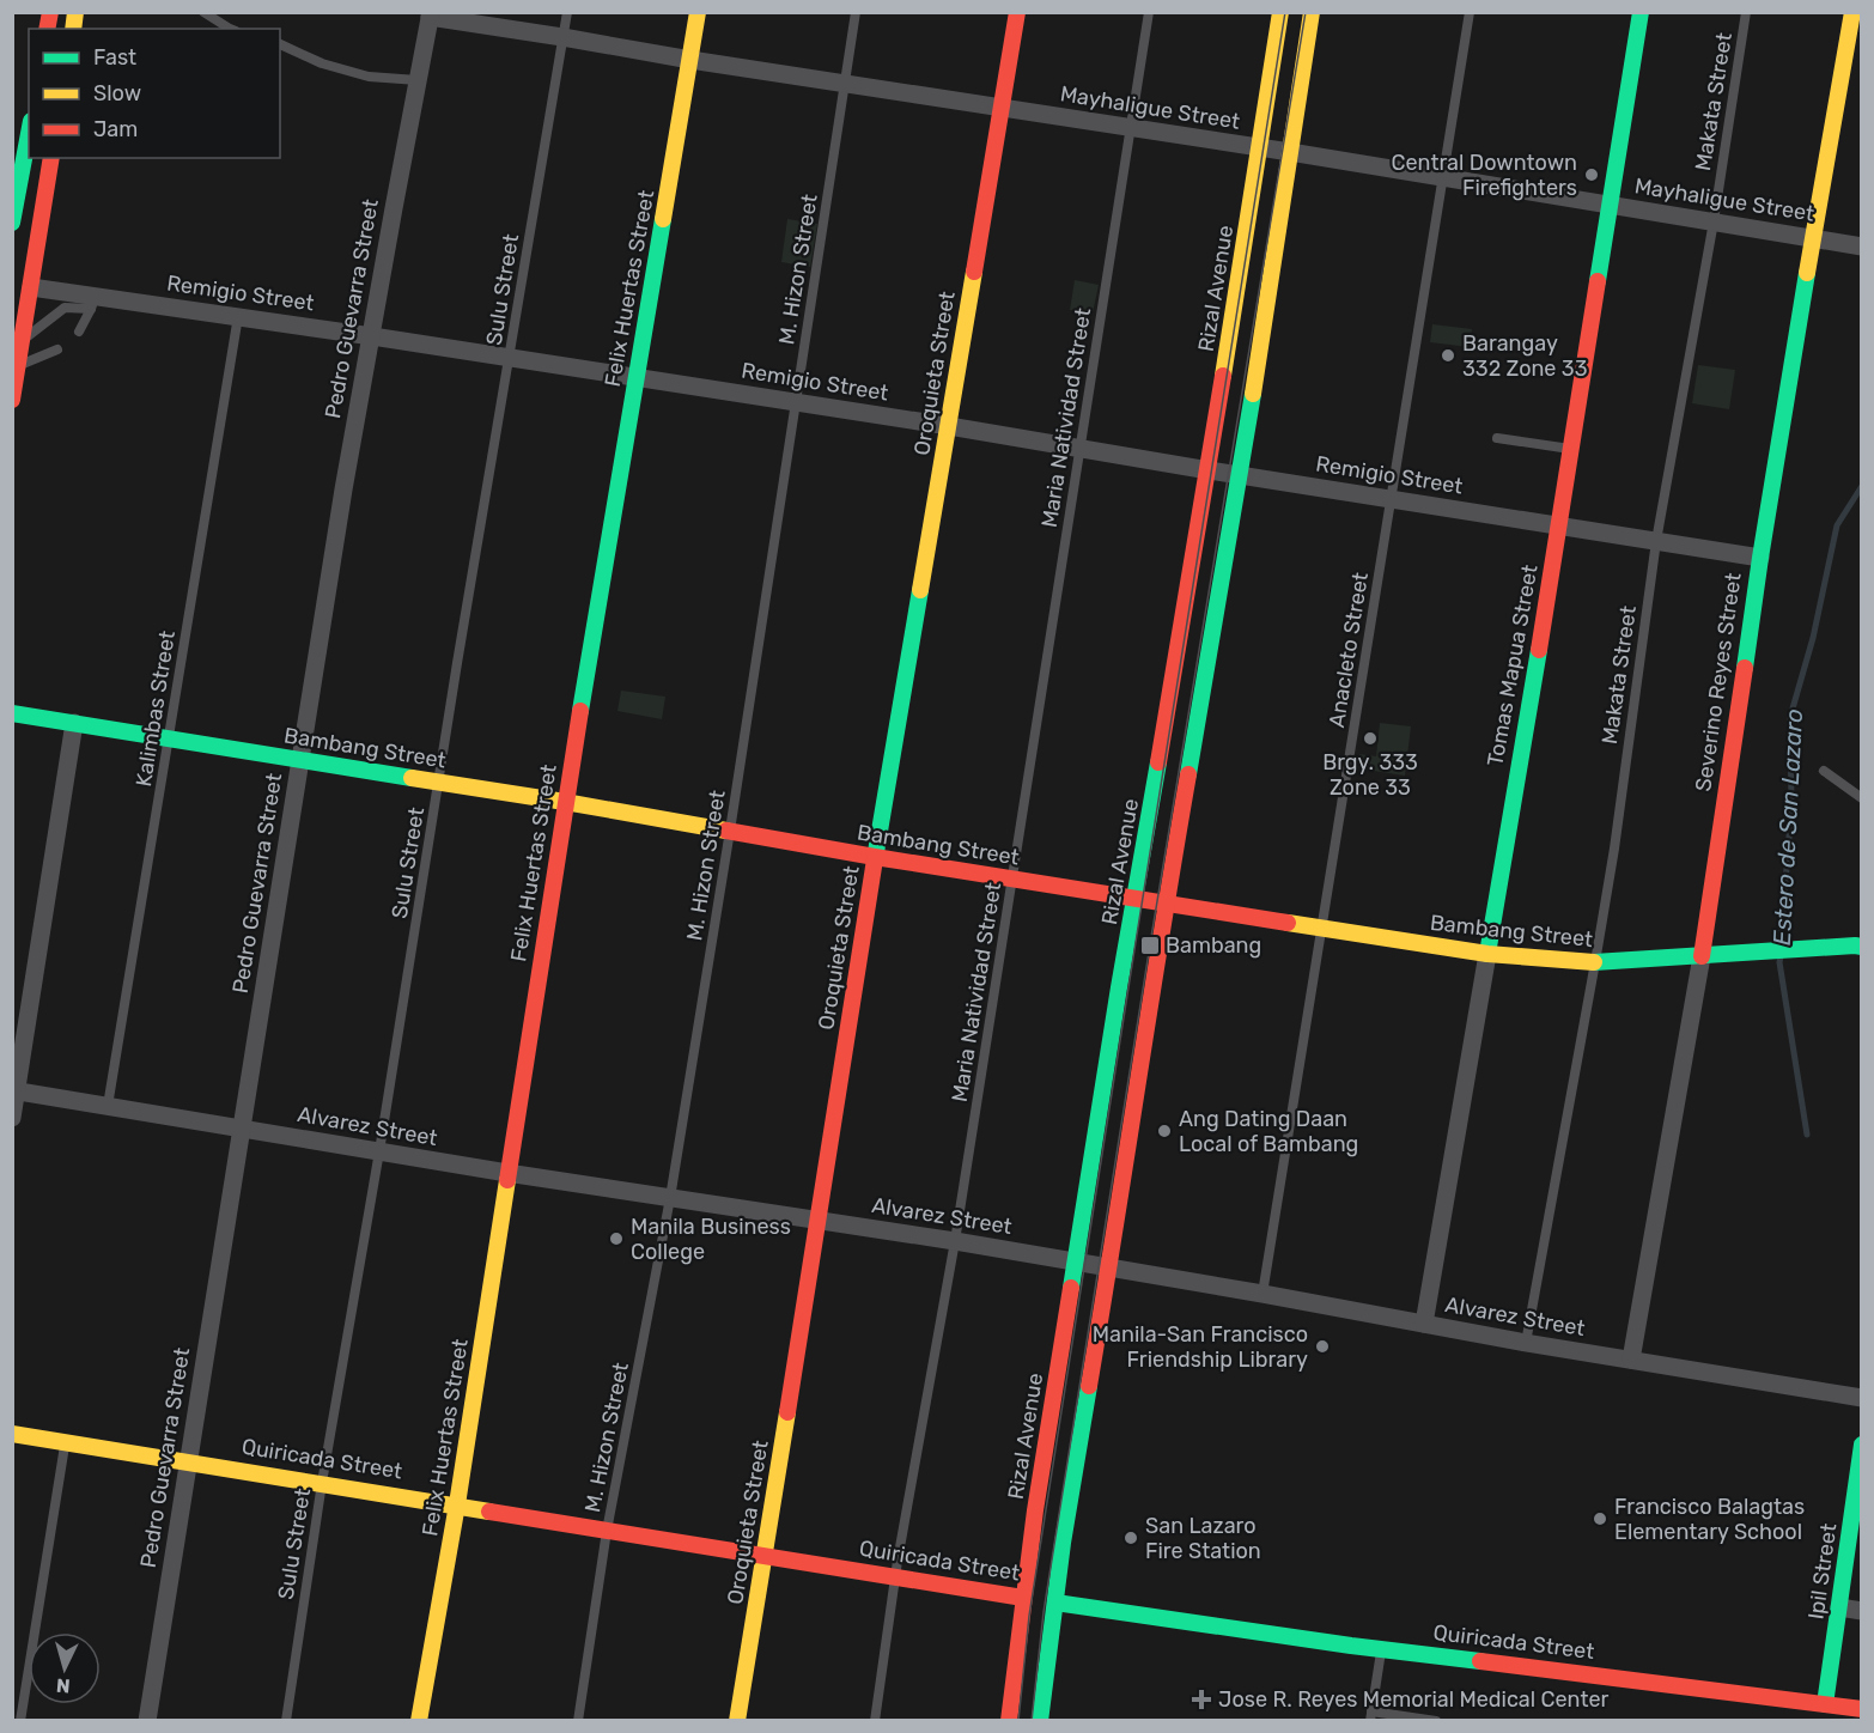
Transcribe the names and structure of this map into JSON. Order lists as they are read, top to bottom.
{
  "streets": {
    "street": [
      "Mayhaligue Street",
      "Felix Huertas Street",
      "Rizal Avenue",
      "Remigio Street",
      "Pedro Guevarra Street",
      "Oroquieta Street",
      "Tomas Mapua Street",
      "Severino Reyes Street",
      "Bambang Street",
      "Alvarez Street",
      "Quiricada Street",
      "Ipil Street"
    ],
    "lane": [
      "Makata Street",
      "M. Hizon Street",
      "Sulu Street",
      "Maria Natividad Street",
      "Anacleto Street",
      "Kalimbas Street"
    ]
  },
  "crossings": [
    ["Makata Street", "Mayhaligue Street"],
    ["Makata Street", "Remigio Street"],
    ["Makata Street", "Bambang Street"],
    ["Makata Street", "Alvarez Street"],
    ["Mayhaligue Street", "M. Hizon Street"],
    ["Mayhaligue Street", "Felix Huertas Street"],
    ["Mayhaligue Street", "Rizal Avenue"],
    ["Mayhaligue Street", "Sulu Street"],
    ["Mayhaligue Street", "Pedro Guevarra Street"],
    ["Mayhaligue Street", "Oroquieta Street"],
    ["Mayhaligue Street", "Maria Natividad Street"],
    ["Mayhaligue Street", "Anacleto Street"],
    ["Mayhaligue Street", "Tomas Mapua Street"],
    ["Mayhaligue Street", "Severino Reyes Street"],
    ["M. Hizon Street", "Remigio Street"],
    ["M. Hizon Street", "Bambang Street"],
    ["M. Hizon Street", "Alvarez Street"],
    ["M. Hizon Street", "Quiricada Street"],
    ["Felix Huertas Street", "Remigio Street"],
    ["Felix Huertas Street", "Bambang Street"],
    ["Felix Huertas Street", "Alvarez Street"],
    ["Felix Huertas Street", "Quiricada Street"],
    ["Rizal Avenue", "Remigio Street"],
    ["Rizal Avenue", "Bambang Street"],
    ["Rizal Avenue", "Alvarez Street"],
    ["Rizal Avenue", "Quiricada Street"],
    ["Sulu Street", "Remigio Street"],
    ["Sulu Street", "Bambang Street"],
    ["Sulu Street", "Alvarez Street"],
    ["Sulu Street", "Quiricada Street"],
    ["Remigio Street", "Pedro Guevarra Street"],
    ["Remigio Street", "Oroquieta Street"],
    ["Remigio Street", "Maria Natividad Street"],
    ["Remigio Street", "Anacleto Street"],
    ["Remigio Street", "Tomas Mapua Street"],
    ["Remigio Street", "Severino Reyes Street"],
    ["Remigio Street", "Kalimbas Street"],
    ["Pedro Guevarra Street", "Bambang Street"],
    ["Pedro Guevarra Street", "Alvarez Street"],
    ["Pedro Guevarra Street", "Quiricada Street"],
    ["Oroquieta Street", "Bambang Street"],
    ["Oroquieta Street", "Alvarez Street"],
    ["Oroquieta Street", "Quiricada Street"],
    ["Maria Natividad Street", "Bambang Street"],
    ["Maria Natividad Street", "Alvarez Street"],
    ["Maria Natividad Street", "Quiricada Street"],
    ["Anacleto Street", "Bambang Street"],
    ["Anacleto Street", "Alvarez Street"],
    ["Tomas Mapua Street", "Bambang Street"],
    ["Tomas Mapua Street", "Alvarez Street"],
    ["Severino Reyes Street", "Bambang Street"],
    ["Severino Reyes Street", "Alvarez Street"],
    ["Kalimbas Street", "Bambang Street"],
    ["Kalimbas Street", "Alvarez Street"],
    ["Quiricada Street", "Ipil Street"]
  ],
  "water": ["Estero de San Lazaro"],
  "places": {
    "other": [
      "Central Downtown Firefighters",
      "Barangay 332 Zone 33",
      "Brgy. 333 Zone 33",
      "Ang Dating Daan Local of Bambang",
      "Manila Business College",
      "Manila-San Francisco Friendship Library",
      "Francisco Balagtas Elementary School",
      "San Lazaro Fire Station"
    ],
    "transit": ["Bambang"],
    "health": ["Jose R. Reyes Memorial Medical Center"]
  },
  "legend": ["Fast", "Slow", "Jam"],
  "north": "bottom"
}
